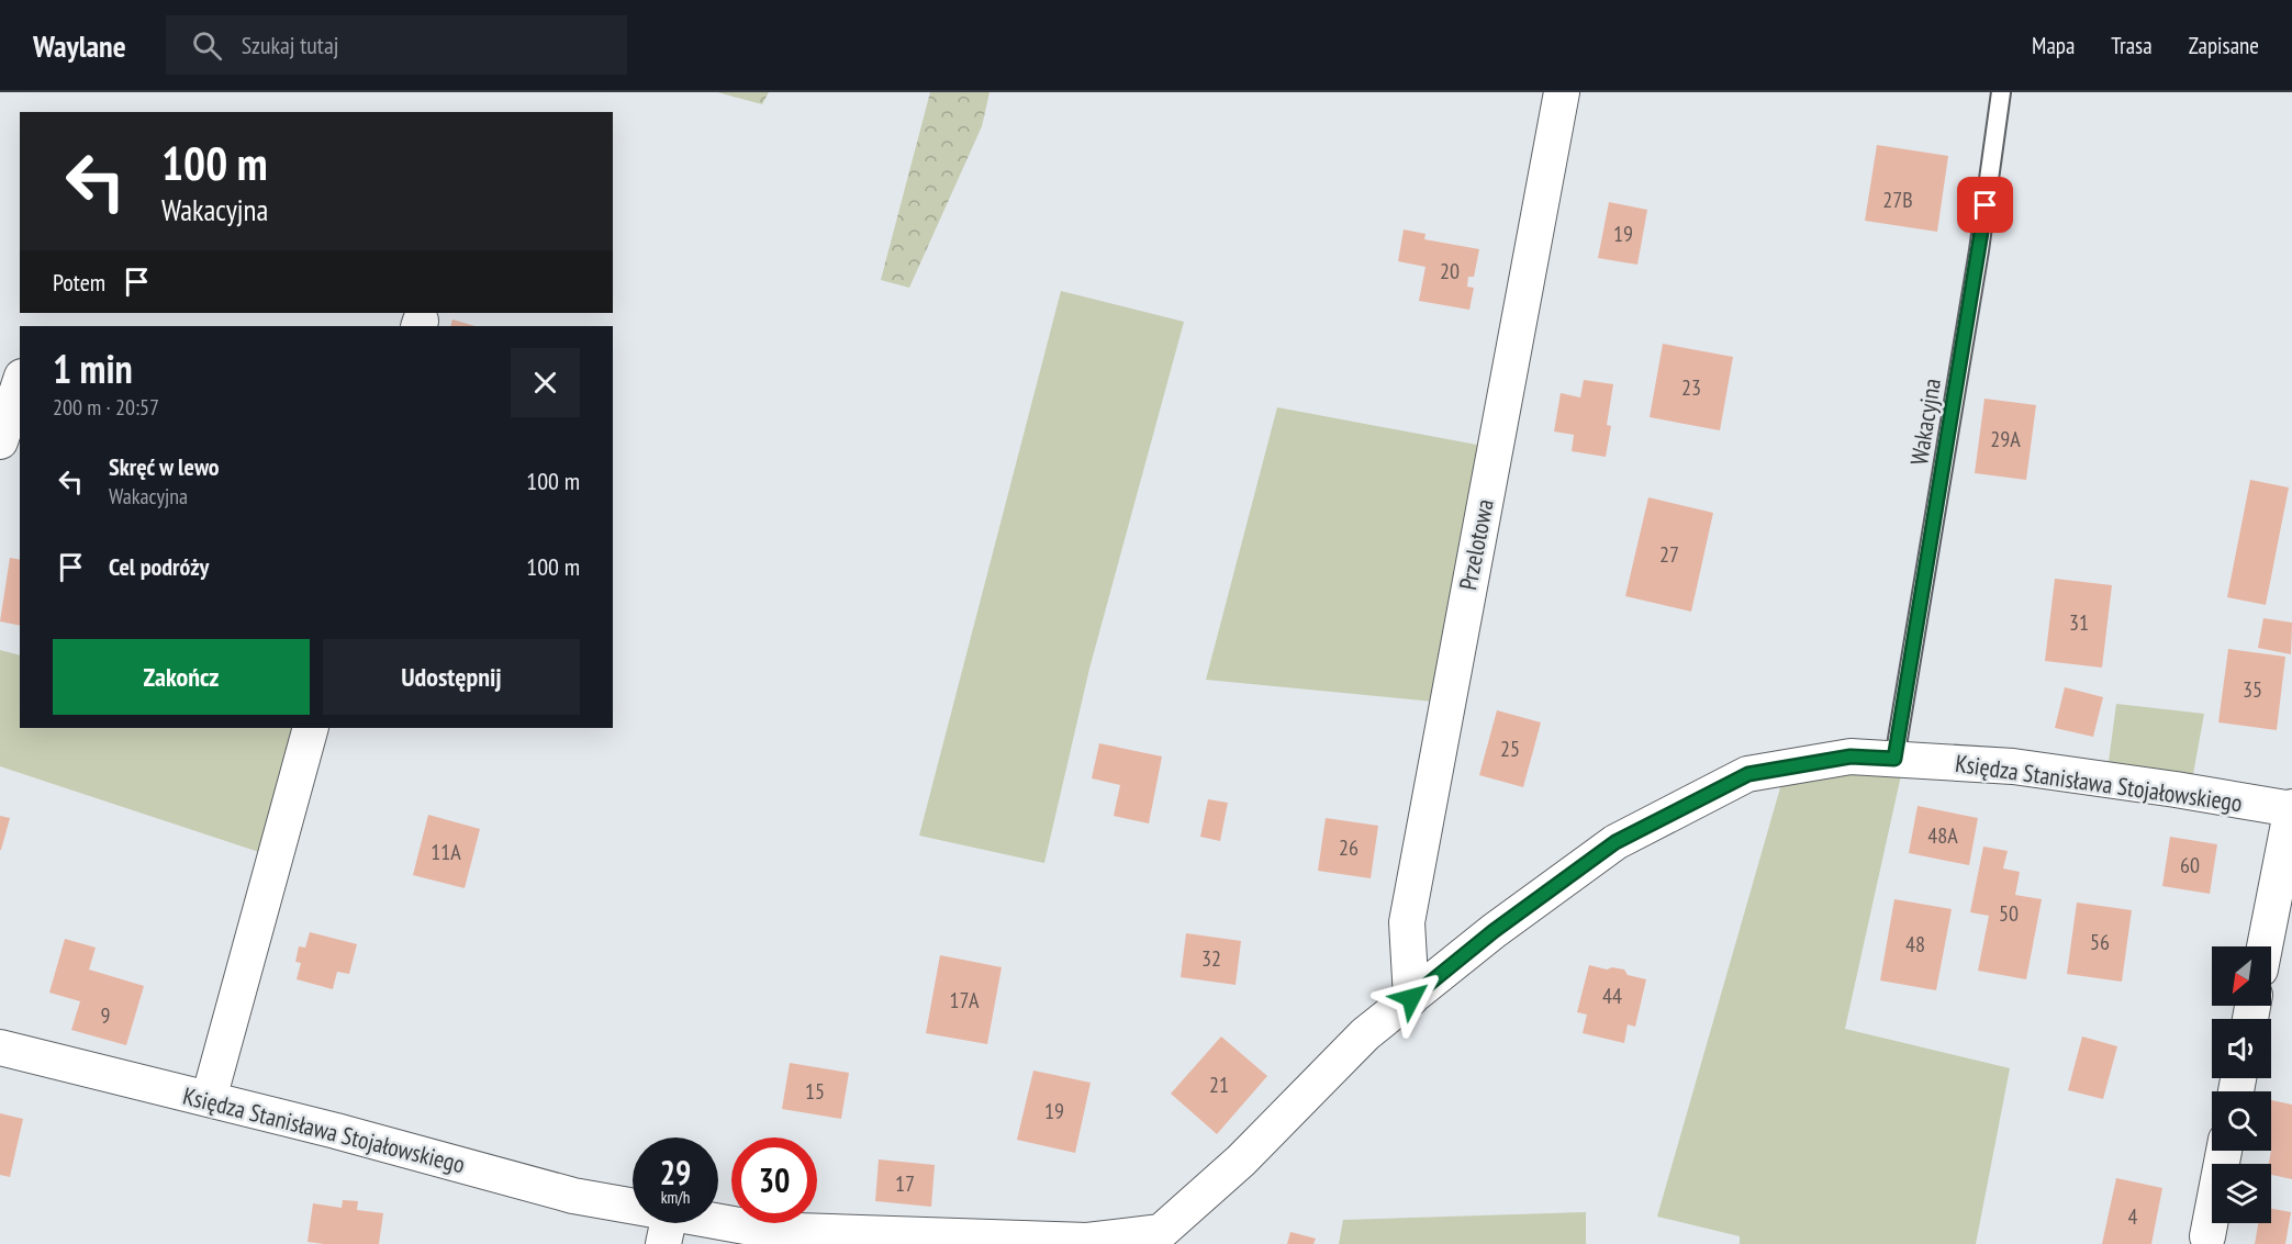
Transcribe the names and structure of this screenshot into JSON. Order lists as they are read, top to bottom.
{
  "streets": {
    "street": ["Przelotowa", "Księdza Stanisława Stojałowskiego"],
    "lane": ["Wakacyjna"]
  },
  "crossings": [
    ["Wakacyjna", "Księdza Stanisława Stojałowskiego"],
    ["Przelotowa", "Księdza Stanisława Stojałowskiego"]
  ],
  "house_numbers": [
    "27B",
    "19",
    "20",
    "23",
    "29A",
    "27",
    "31",
    "35",
    "25",
    "48A",
    "26",
    "11A",
    "60",
    "50",
    "56",
    "48",
    "32",
    "44",
    "17A",
    "9",
    "21",
    "15",
    "19",
    "17",
    "4"
  ],
  "north": "bottom left",
  "page": {
    "header": "Waylane",
    "search": "Szukaj tutaj",
    "nav": ["Mapa", "Trasa", "Zapisane"],
    "turn": ["100 m", "Wakacyjna"],
    "then": "Potem",
    "heading": ["1 min", "200 m · 20:57"],
    "list": [
      {
        "name": "Skręć w lewo",
        "note": "Wakacyjna",
        "value": "100 m"
      },
      {
        "name": "Cel podróży",
        "value": "100 m"
      }
    ],
    "buttons": ["Zakończ", "Udostępnij"],
    "speed": "29 km/h",
    "limit": "30"
  }
}
